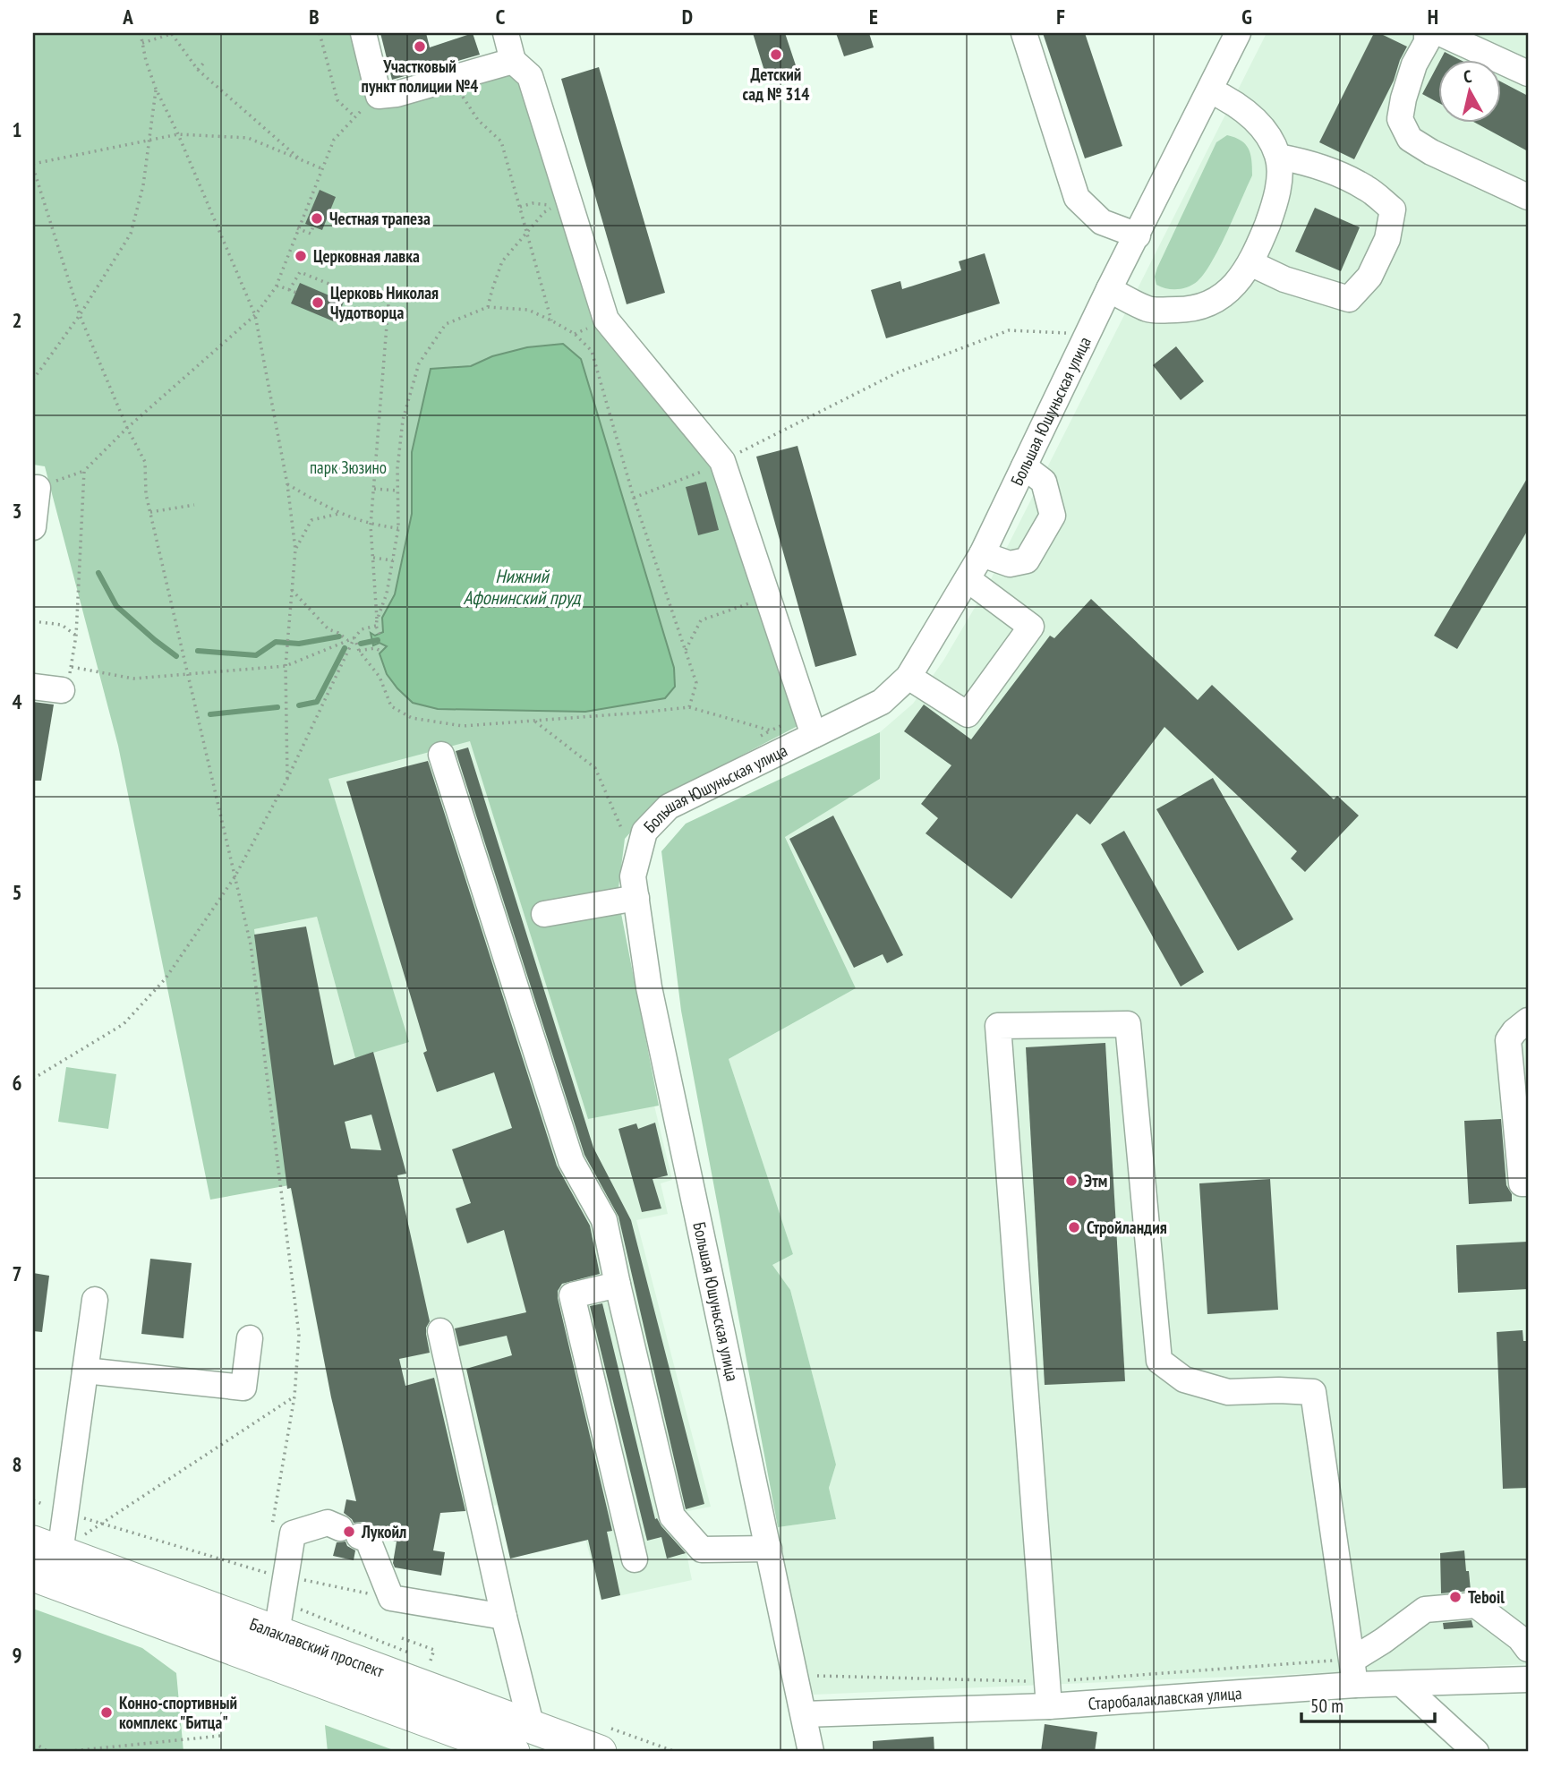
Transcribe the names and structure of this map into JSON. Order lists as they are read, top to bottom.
{
  "streets": {
    "main road": ["Балаклавский проспект"],
    "street": ["Большая Юшуньская улица", "Старобалаклавская улица"]
  },
  "crossings": [
    ["Большая Юшуньская улица", "Старобалаклавская улица"]
  ],
  "water": ["Нижний Афонинский пруд"],
  "parks": ["парк Зюзино"],
  "places": [
    "Участковый пункт полиции №4",
    "Детский сад № 314",
    "Честная трапеза",
    "Церковная лавка",
    "Церковь Николая Чудотворца",
    "Этм",
    "Стройландия",
    "Лукойл",
    "Teboil",
    "Конно-спортивный комплекс \"Битца\""
  ],
  "scale_bar": "50 m",
  "north": "top",
  "grid": {
    "columns": [
      "A",
      "B",
      "C",
      "D",
      "E",
      "F",
      "G",
      "H"
    ],
    "rows": [
      "1",
      "2",
      "3",
      "4",
      "5",
      "6",
      "7",
      "8",
      "9"
    ]
  }
}
